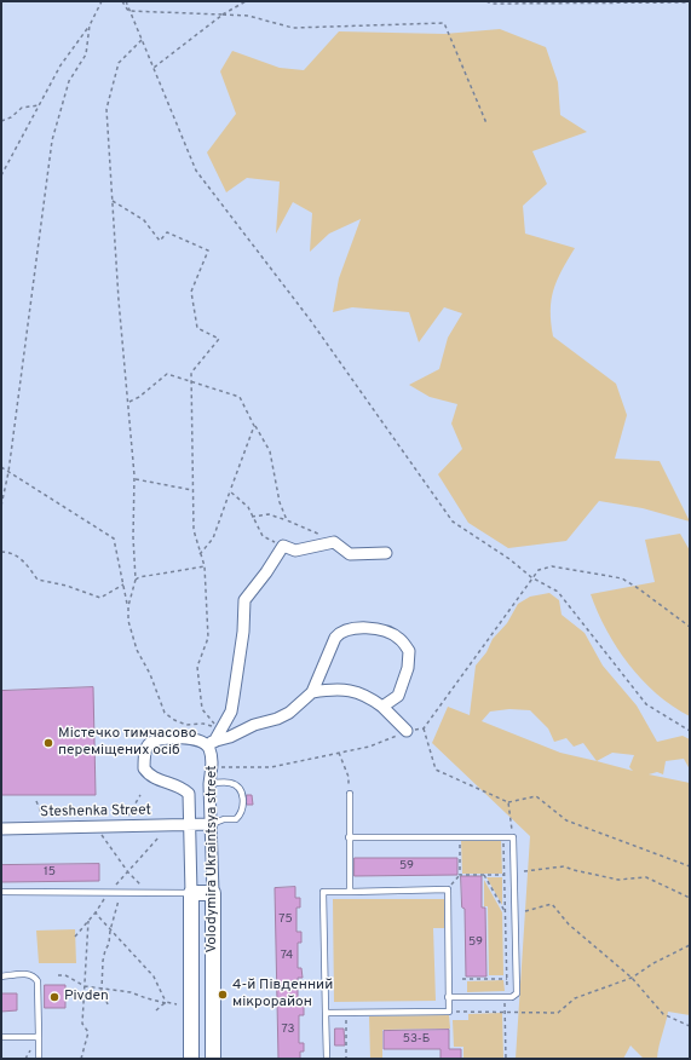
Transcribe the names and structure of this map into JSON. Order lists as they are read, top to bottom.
{
  "streets": {
    "street": ["Steshenka Street", "Volodymira Ukraintsya street"]
  },
  "crossings": [
    ["Steshenka Street", "Volodymira Ukraintsya street"]
  ],
  "places": ["Містечко тимчасово переміщених осіб", "4-й Південний мікрорайон", "Pivden"],
  "house_numbers": [
    "59",
    "15",
    "75",
    "59",
    "74",
    "73",
    "53-Б"
  ]
}
